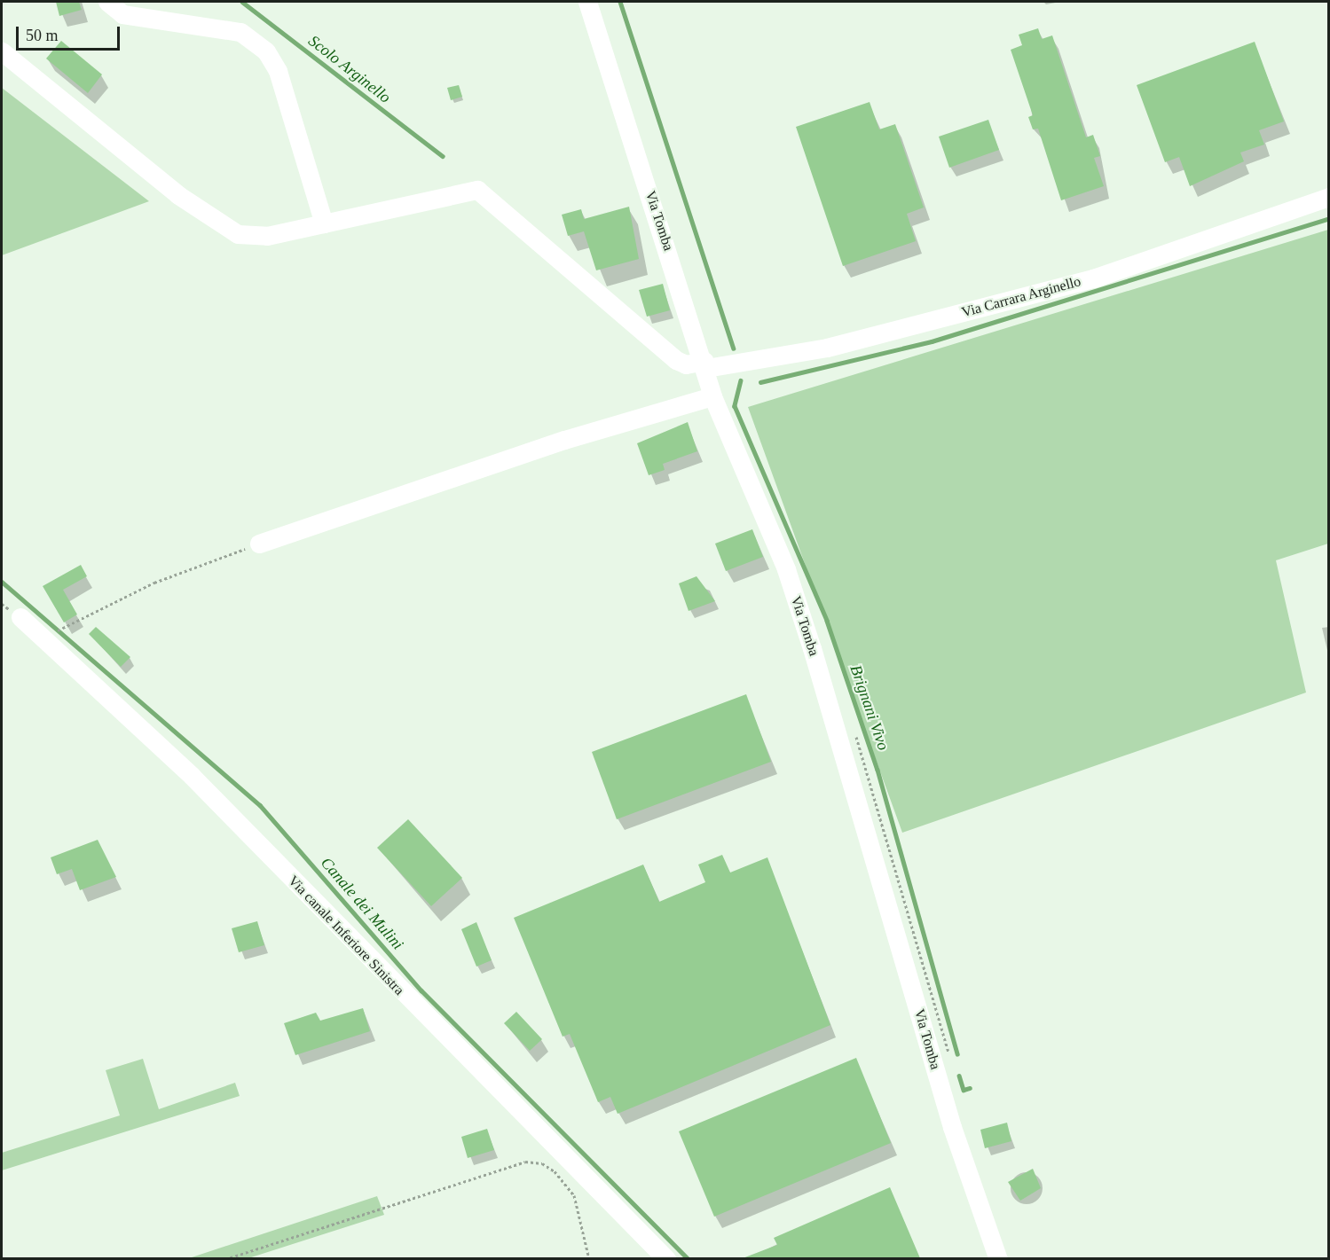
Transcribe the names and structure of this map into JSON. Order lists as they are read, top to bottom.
{
  "streets": {
    "street": ["Via Tomba", "Via Carrara Arginello", "Via canale Inferiore Sinistra"]
  },
  "crossings": [
    ["Via Tomba", "Via Carrara Arginello"]
  ],
  "water": ["Scolo Arginello", "Brignani Vivo", "Canale dei Mulini"],
  "scale_bar": "50 m"
}
